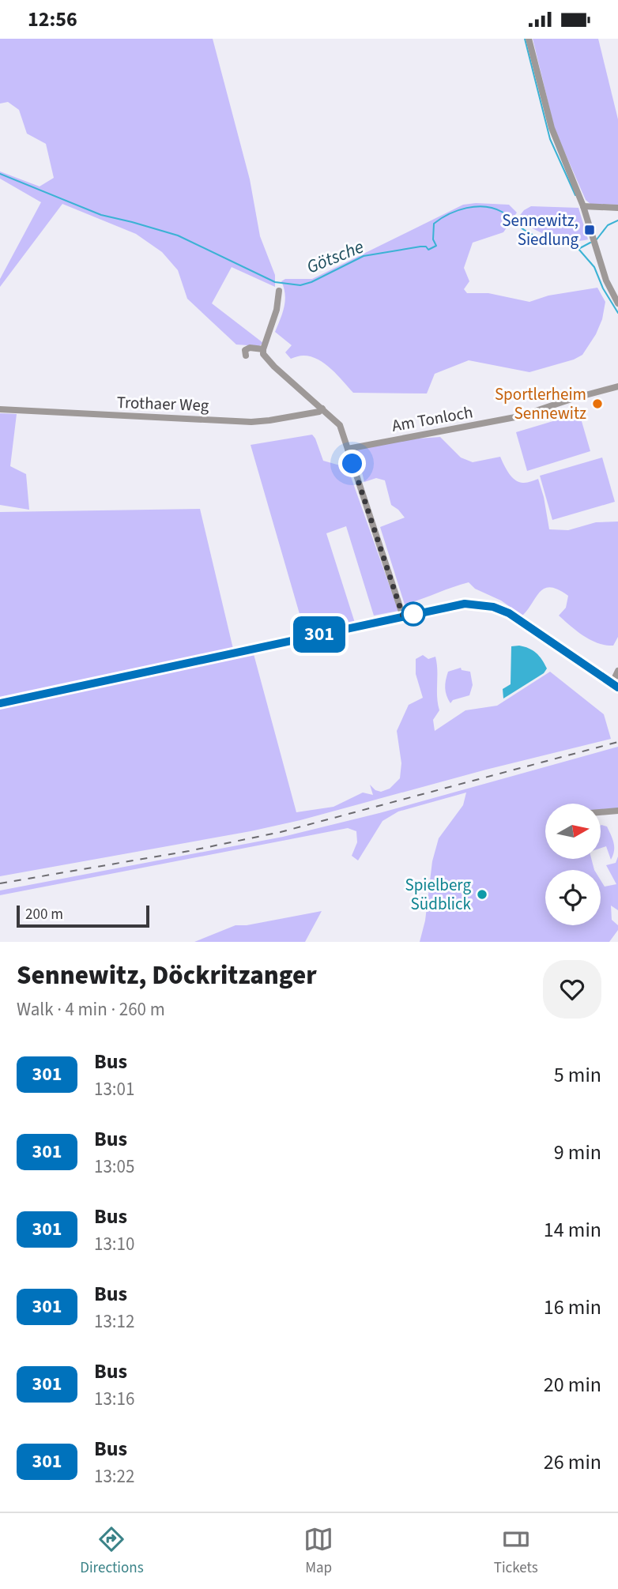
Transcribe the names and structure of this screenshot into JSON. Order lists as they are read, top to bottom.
{
  "streets": {
    "street": ["Trothaer Weg", "Am Tonloch"]
  },
  "water": ["Götsche"],
  "places": {
    "transit": ["Sennewitz, Siedlung"],
    "other": ["Sportlerheim Sennewitz", "Spielberg Südblick"]
  },
  "lines": ["bus line 301"],
  "scale_bar": "200 m",
  "north": "right",
  "page": {
    "status": "12:56",
    "on_map": "301",
    "scale": "200 m",
    "heading": ["Sennewitz, Döckritzanger", "Walk · 4 min · 260 m"],
    "list": [
      {
        "mark": "301",
        "name": "Bus",
        "note": "13:01",
        "value": "5 min"
      },
      {
        "mark": "301",
        "name": "Bus",
        "note": "13:05",
        "value": "9 min"
      },
      {
        "mark": "301",
        "name": "Bus",
        "note": "13:10",
        "value": "14 min"
      },
      {
        "mark": "301",
        "name": "Bus",
        "note": "13:12",
        "value": "16 min"
      },
      {
        "mark": "301",
        "name": "Bus",
        "note": "13:16",
        "value": "20 min"
      },
      {
        "mark": "301",
        "name": "Bus",
        "note": "13:22",
        "value": "26 min"
      }
    ],
    "tabs": ["Directions", "Map", "Tickets"]
  }
}
